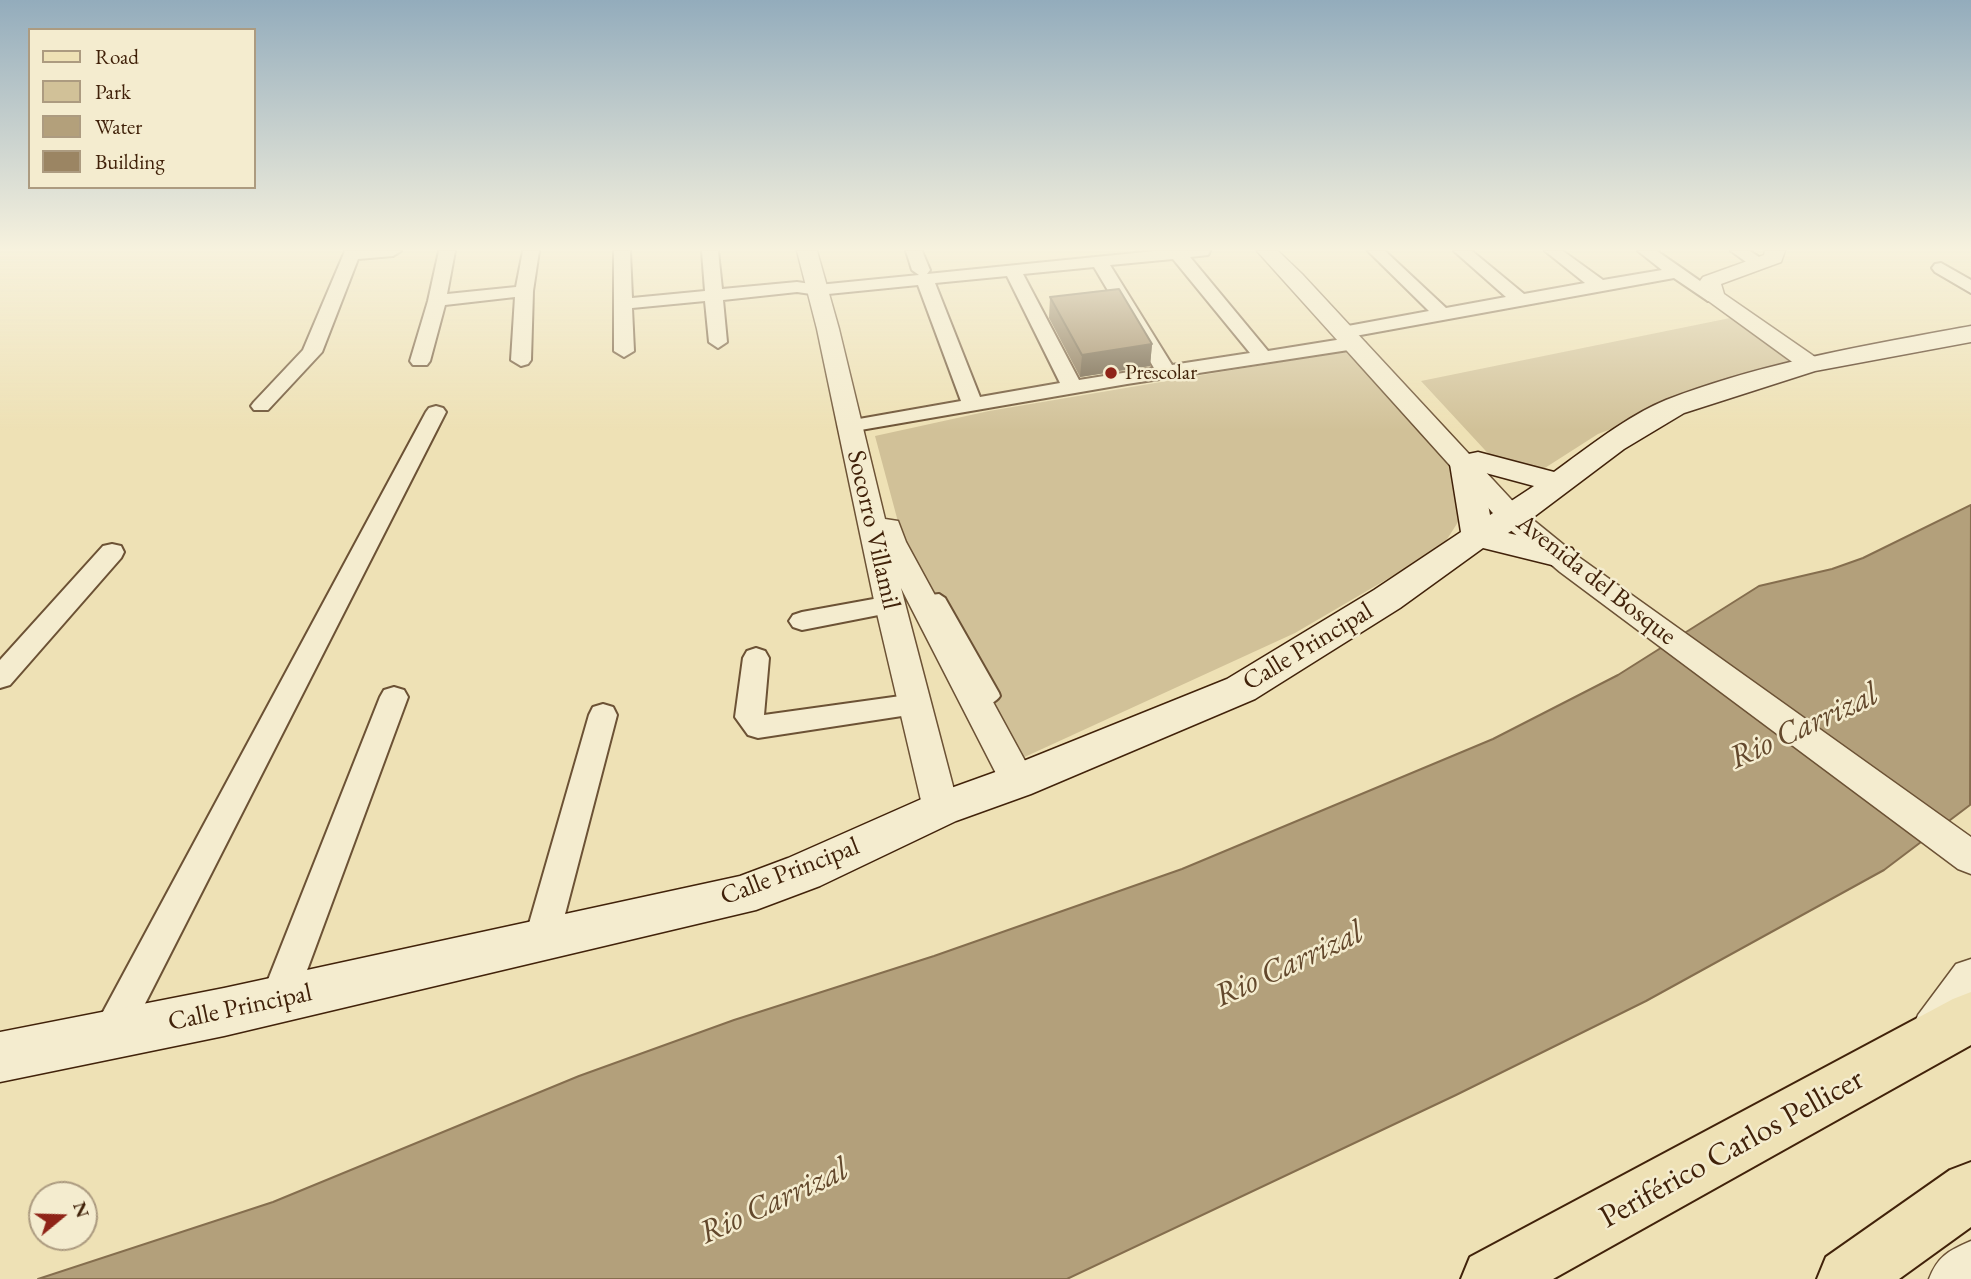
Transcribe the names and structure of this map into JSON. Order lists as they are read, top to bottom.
{
  "streets": {
    "main road": ["Calle Principal", "Periférico Carlos Pellicer"],
    "street": ["Socorro Villamil", "Avenida del Bosque"]
  },
  "crossings": [
    ["Socorro Villamil", "Calle Principal"],
    ["Avenida del Bosque", "Calle Principal"]
  ],
  "water": ["Rio Carrizal"],
  "places": ["Prescolar"],
  "legend": [
    "Road",
    "Park",
    "Water",
    "Building"
  ],
  "north": "right"
}
